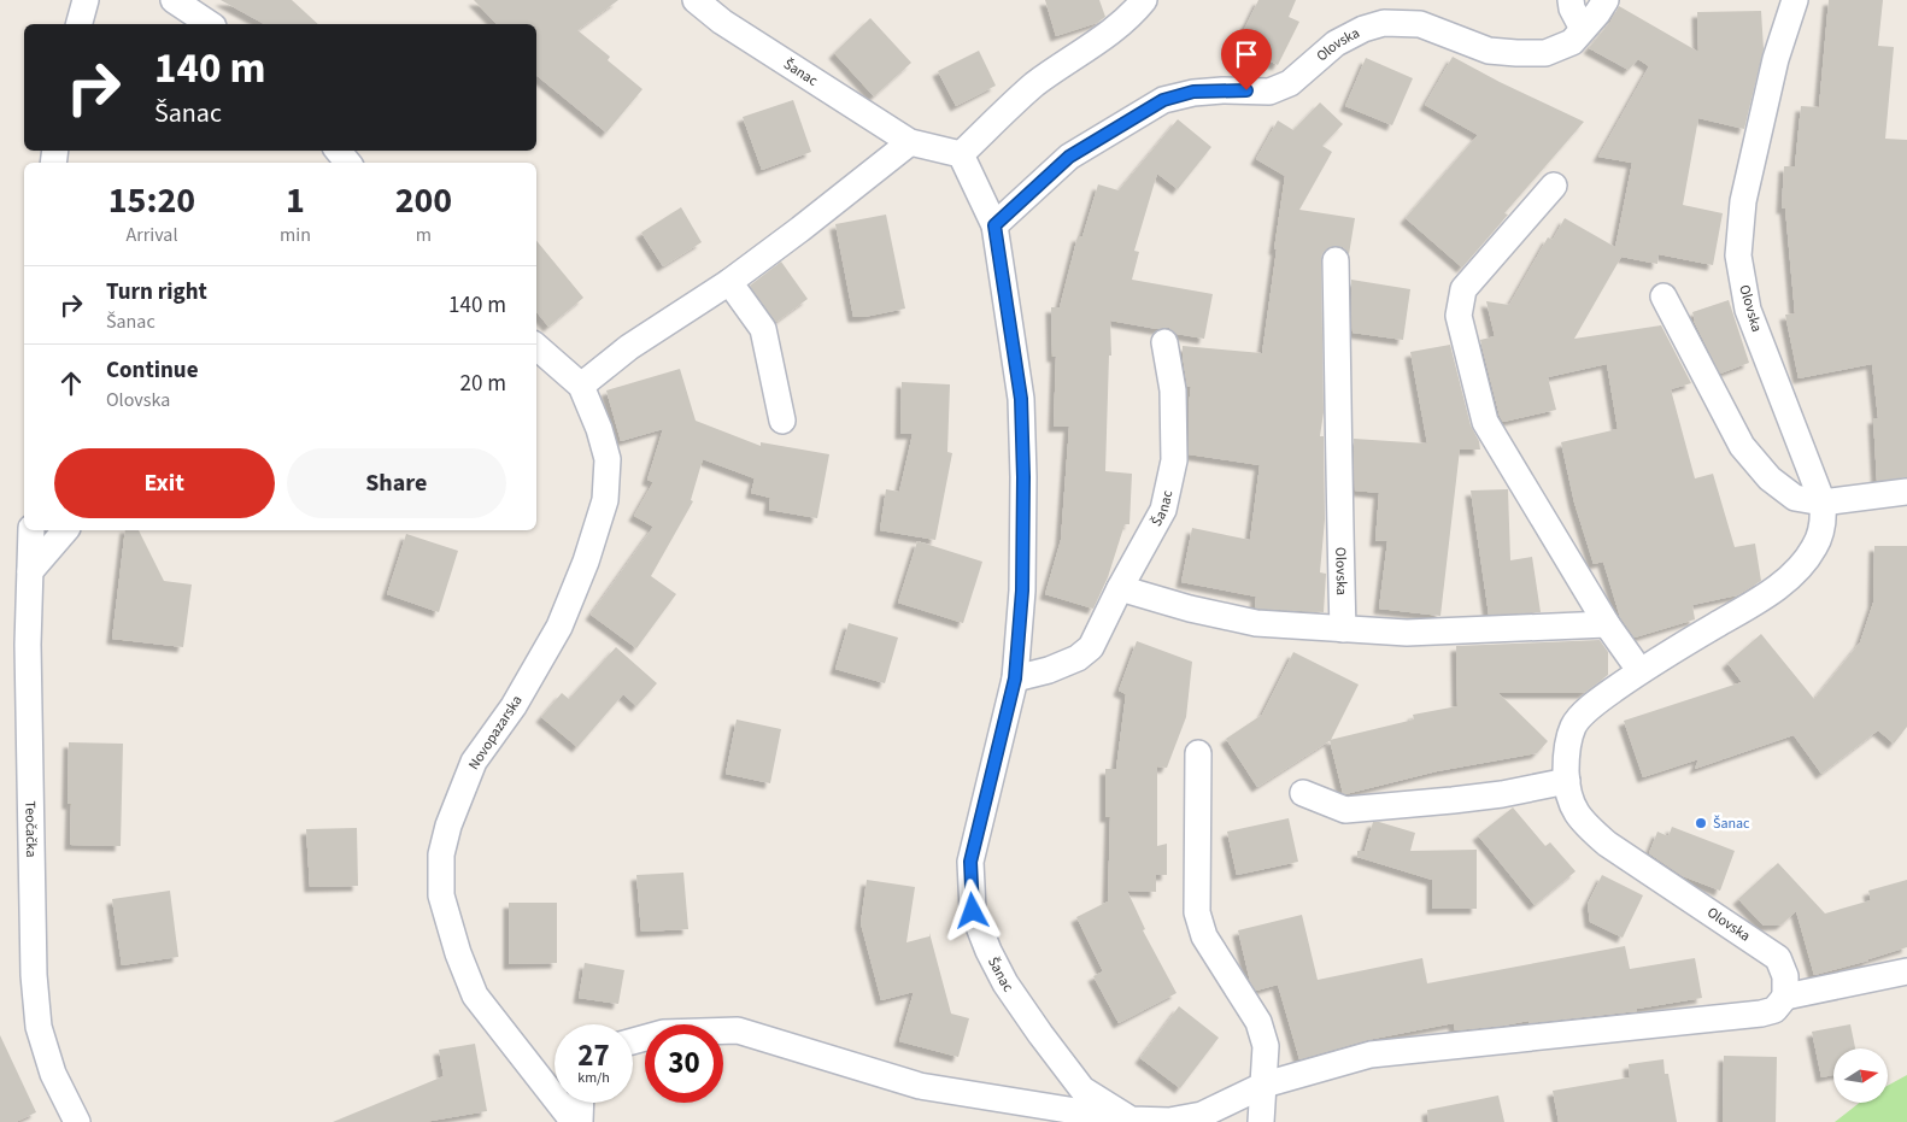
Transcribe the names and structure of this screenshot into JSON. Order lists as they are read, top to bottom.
{
  "streets": {
    "street": [
      "Olovska",
      "Šanac",
      "Novopazarska",
      "Teočačka"
    ]
  },
  "crossings": [
    ["Olovska", "Šanac"]
  ],
  "places": ["Šanac"],
  "north": "right",
  "page": {
    "turn": ["140 m", "Šanac"],
    "eta": [
      "15:20",
      "Arrival",
      "1",
      "min",
      "200",
      "m"
    ],
    "list": [
      {
        "name": "Turn right",
        "note": "Šanac",
        "value": "140 m"
      },
      {
        "name": "Continue",
        "note": "Olovska",
        "value": "20 m"
      }
    ],
    "buttons": ["Exit", "Share"],
    "speed": "27 km/h",
    "limit": "30"
  }
}
